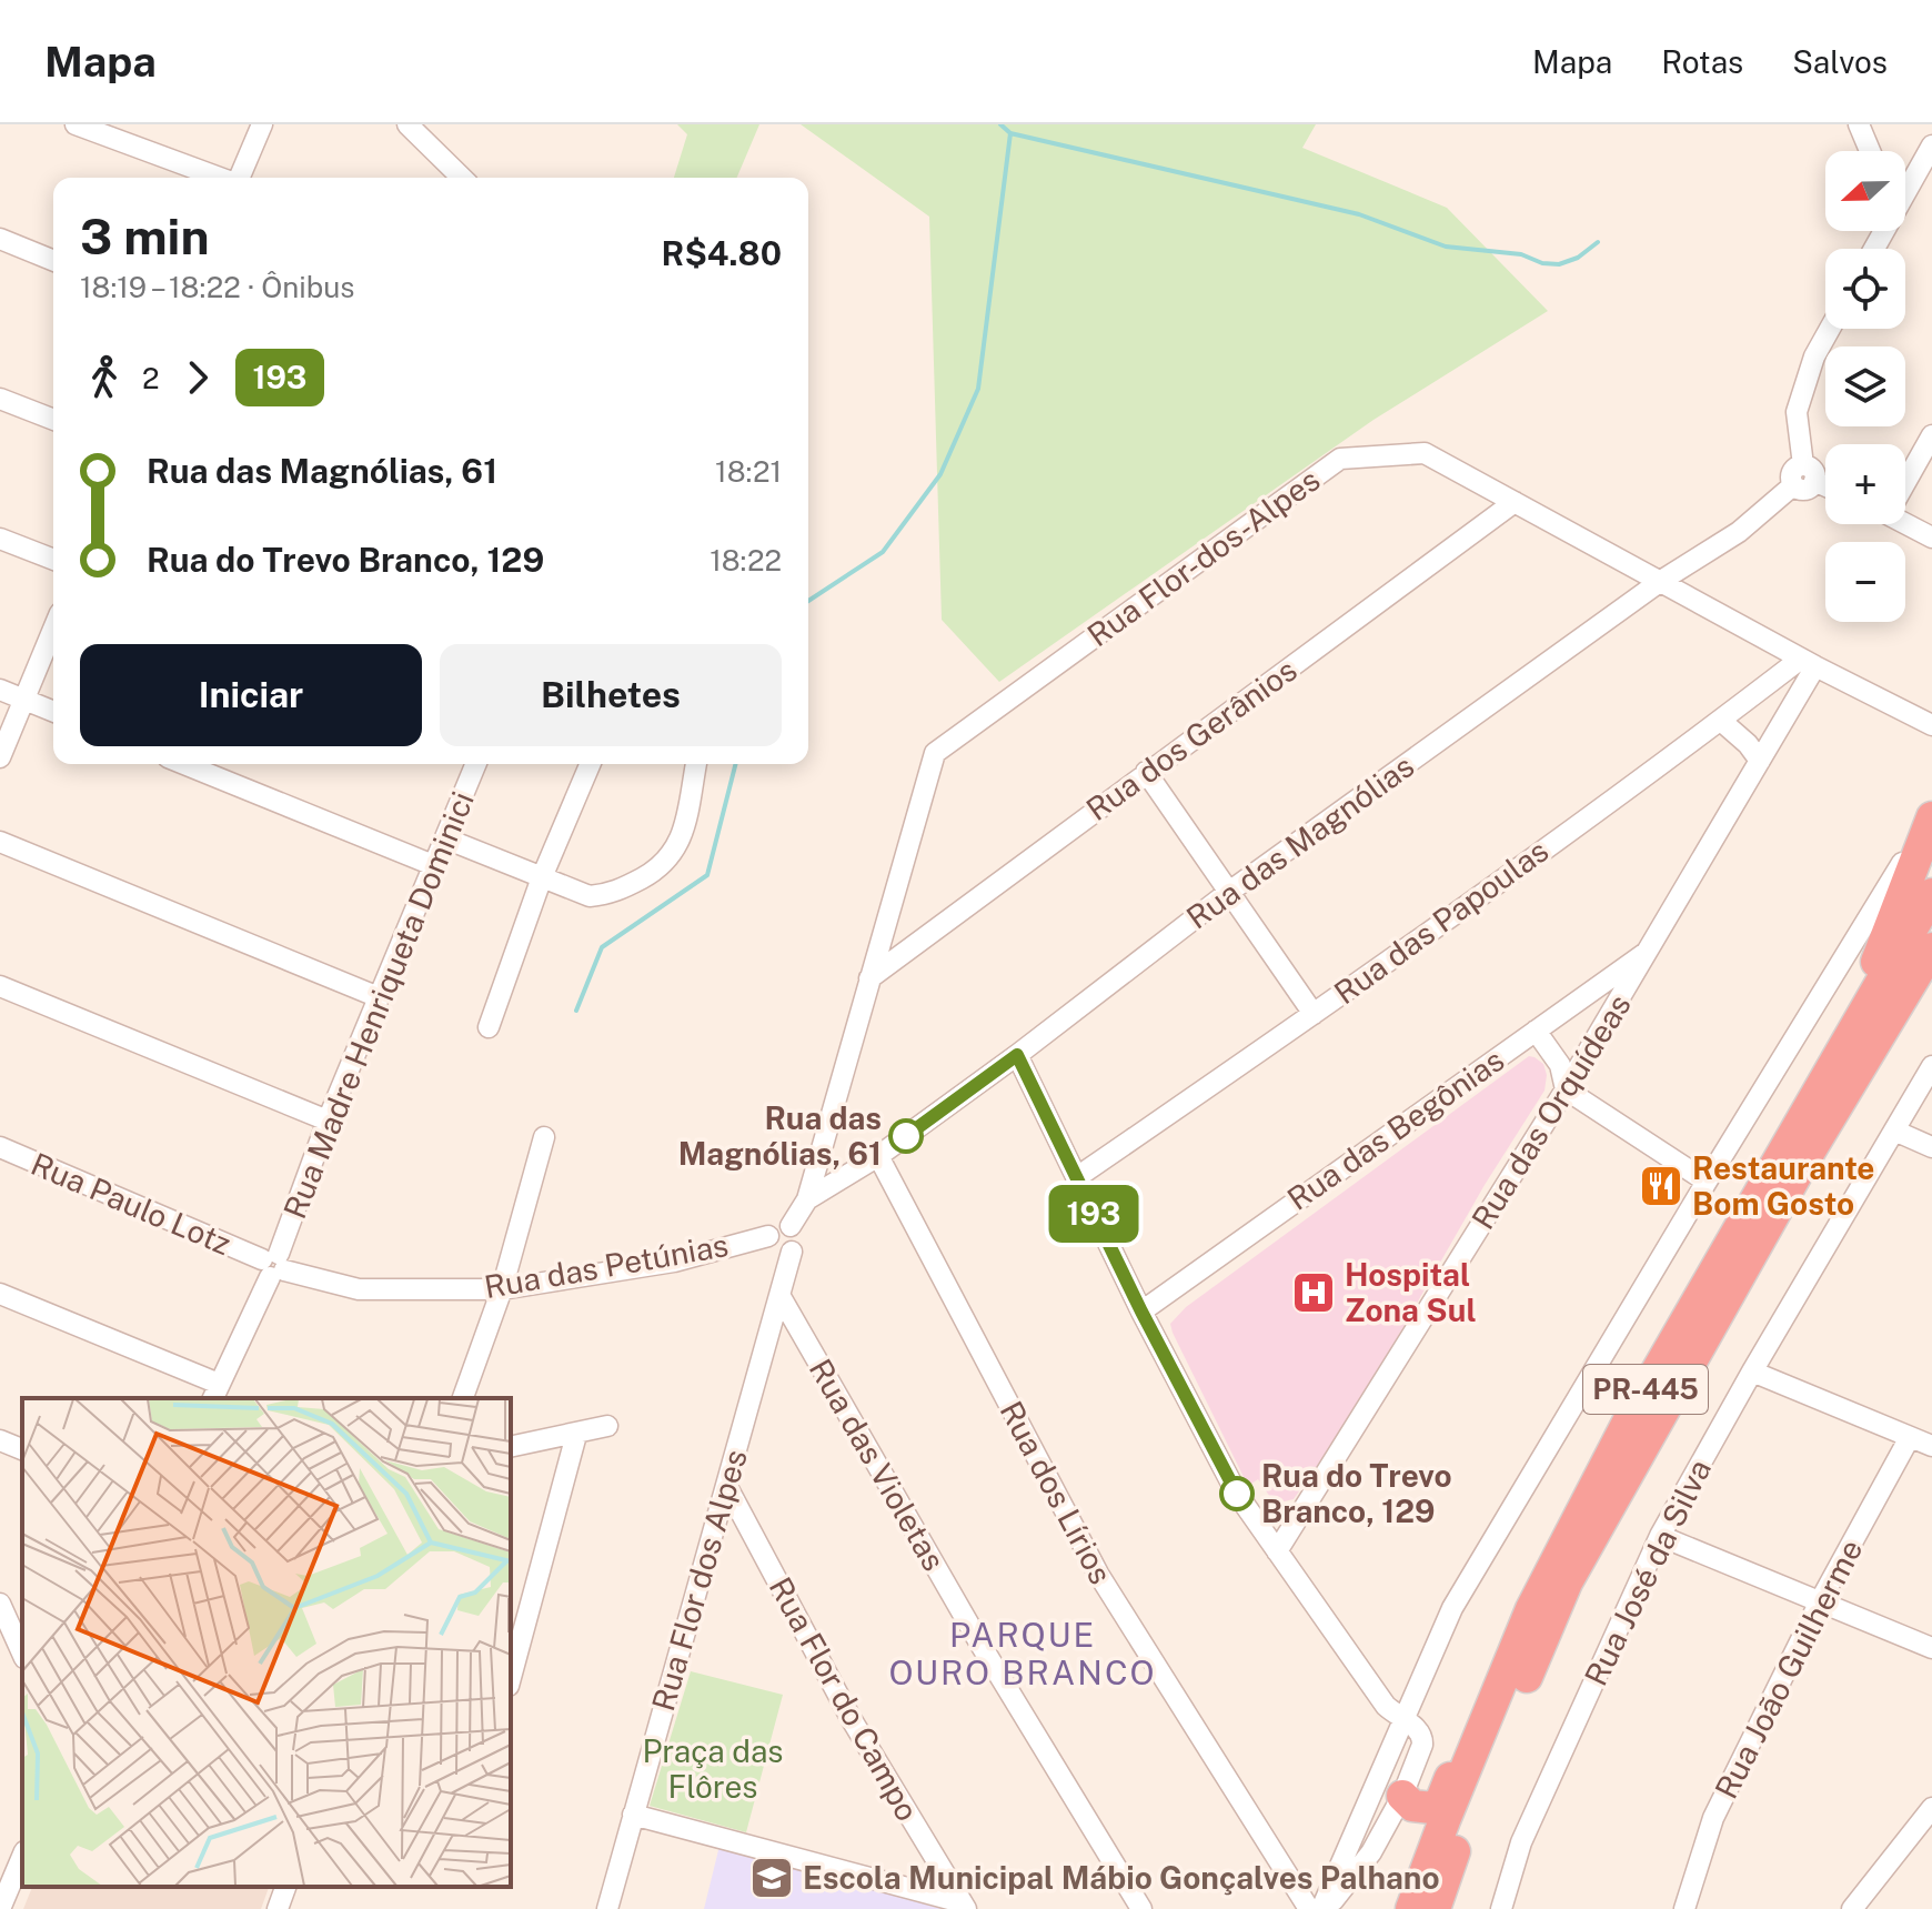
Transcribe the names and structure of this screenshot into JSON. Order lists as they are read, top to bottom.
{
  "streets": {
    "highway": ["PR-445"],
    "street": [
      "Rua Flor-dos-Alpes",
      "Rua dos Gerânios",
      "Rua das Magnólias",
      "Rua das Papoulas",
      "Rua Madre Henriqueta Dominici",
      "Rua das Orquídeas",
      "Rua das Begônias",
      "Rua Paulo Lotz",
      "Rua das Petúnias",
      "Rua das Violetas",
      "Rua dos Lírios",
      "Rua José da Silva",
      "Rua Flor dos Alpes",
      "Rua João Guilherme",
      "Rua Flor do Campo"
    ]
  },
  "crossings": [
    ["Rua Flor-dos-Alpes", "Rua dos Gerânios"],
    ["Rua Flor-dos-Alpes", "Rua das Magnólias"],
    ["Rua Flor-dos-Alpes", "Rua das Papoulas"],
    ["Rua Flor-dos-Alpes", "Rua das Orquídeas"],
    ["Rua Flor-dos-Alpes", "Rua das Petúnias"],
    ["Rua Flor-dos-Alpes", "Rua Flor dos Alpes"],
    ["Rua das Magnólias", "Rua dos Lírios"],
    ["Rua das Papoulas", "Rua das Orquídeas"],
    ["Rua Madre Henriqueta Dominici", "Rua Paulo Lotz"],
    ["Rua Madre Henriqueta Dominici", "Rua das Petúnias"],
    ["Rua das Orquídeas", "Rua das Begônias"],
    ["Rua Paulo Lotz", "Rua das Petúnias"],
    ["Rua das Petúnias", "Rua Flor dos Alpes"],
    ["Rua das Violetas", "Rua Flor dos Alpes"],
    ["Rua Flor dos Alpes", "Rua Flor do Campo"]
  ],
  "districts": ["PARQUE OURO BRANCO"],
  "parks": ["Praça das Flôres"],
  "places": {
    "other": ["Rua das Magnólias, 61", "Rua do Trevo Branco, 129"],
    "restaurant": ["Restaurante Bom Gosto"],
    "hospital": ["Hospital Zona Sul"],
    "school or university": ["Escola Municipal Mábio Gonçalves Palhano"]
  },
  "lines": ["bus line 193"],
  "north": "left",
  "page": {
    "header": "Mapa",
    "nav": ["Mapa", "Rotas", "Salvos"],
    "on_map": "193",
    "map_buttons": ["+", "−"],
    "heading": ["3 min", "18:19 – 18:22 · Ônibus", "R$4.80"],
    "legs": ["2", "193"],
    "list": [
      {
        "name": "Rua das Magnólias, 61",
        "value": "18:21"
      },
      {
        "name": "Rua do Trevo Branco, 129",
        "value": "18:22"
      }
    ],
    "buttons": ["Iniciar", "Bilhetes"]
  }
}
